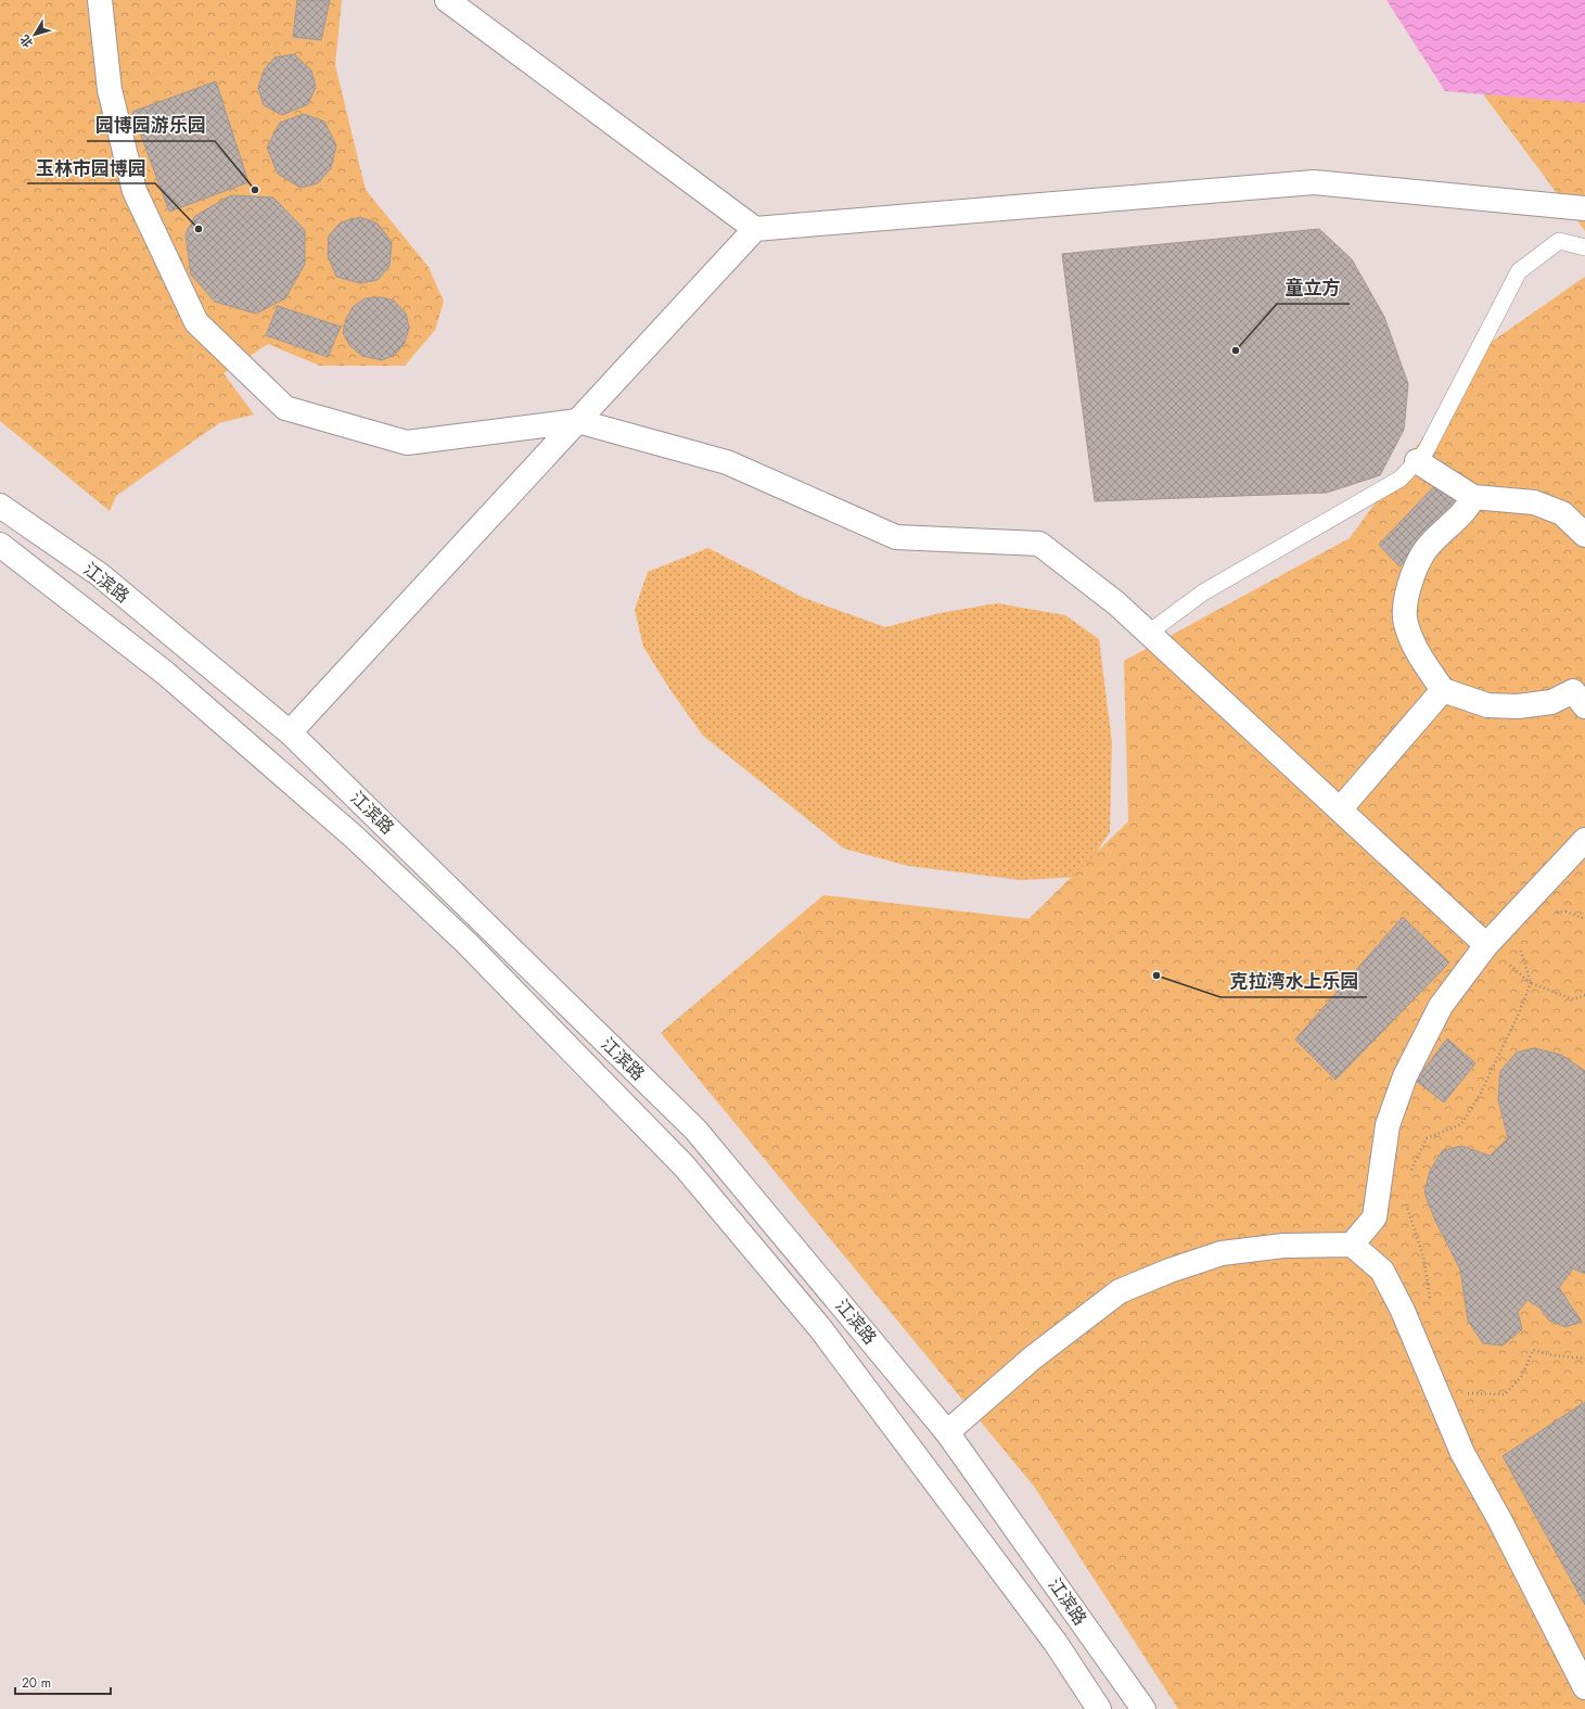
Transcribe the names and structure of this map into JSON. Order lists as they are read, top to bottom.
{
  "streets": {
    "street": ["江滨路"]
  },
  "places": [
    "园博园游乐园",
    "玉林市园博园",
    "童立方",
    "克拉湾水上乐园"
  ],
  "scale_bar": "20 m",
  "north": "bottom left"
}
